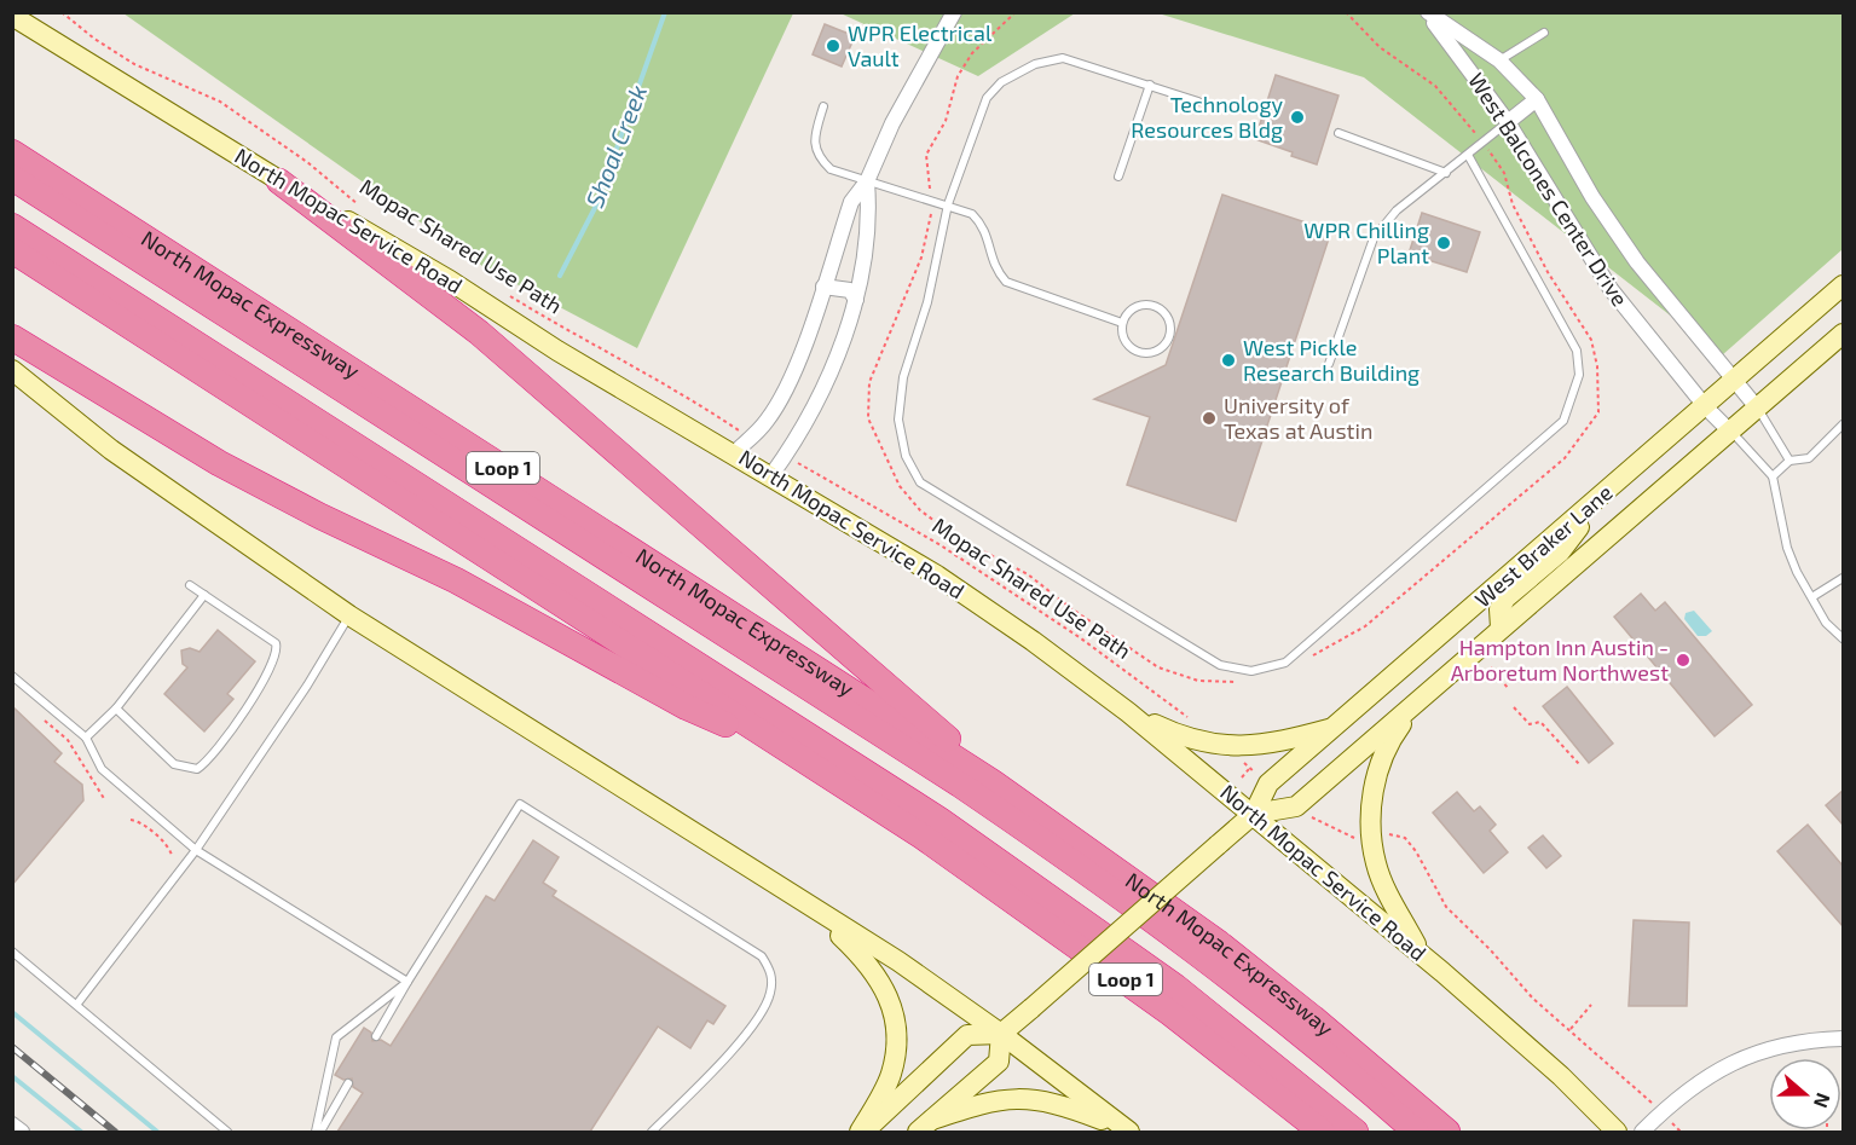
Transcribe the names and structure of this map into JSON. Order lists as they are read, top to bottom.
{
  "streets": {
    "highway": ["North Mopac Expressway", "Loop 1"],
    "main road": ["North Mopac Service Road", "West Braker Lane"],
    "street": ["West Balcones Center Drive"],
    "path": ["Mopac Shared Use Path"]
  },
  "crossings": [
    ["West Balcones Center Drive", "West Braker Lane"],
    ["North Mopac Service Road", "West Braker Lane"]
  ],
  "water": ["Shoal Creek"],
  "places": [
    "WPR Electrical Vault",
    "Technology Resources Bldg",
    "WPR Chilling Plant",
    "West Pickle Research Building",
    "University of Texas at Austin",
    "Hampton Inn Austin - Arboretum Northwest"
  ],
  "north": "right"
}
